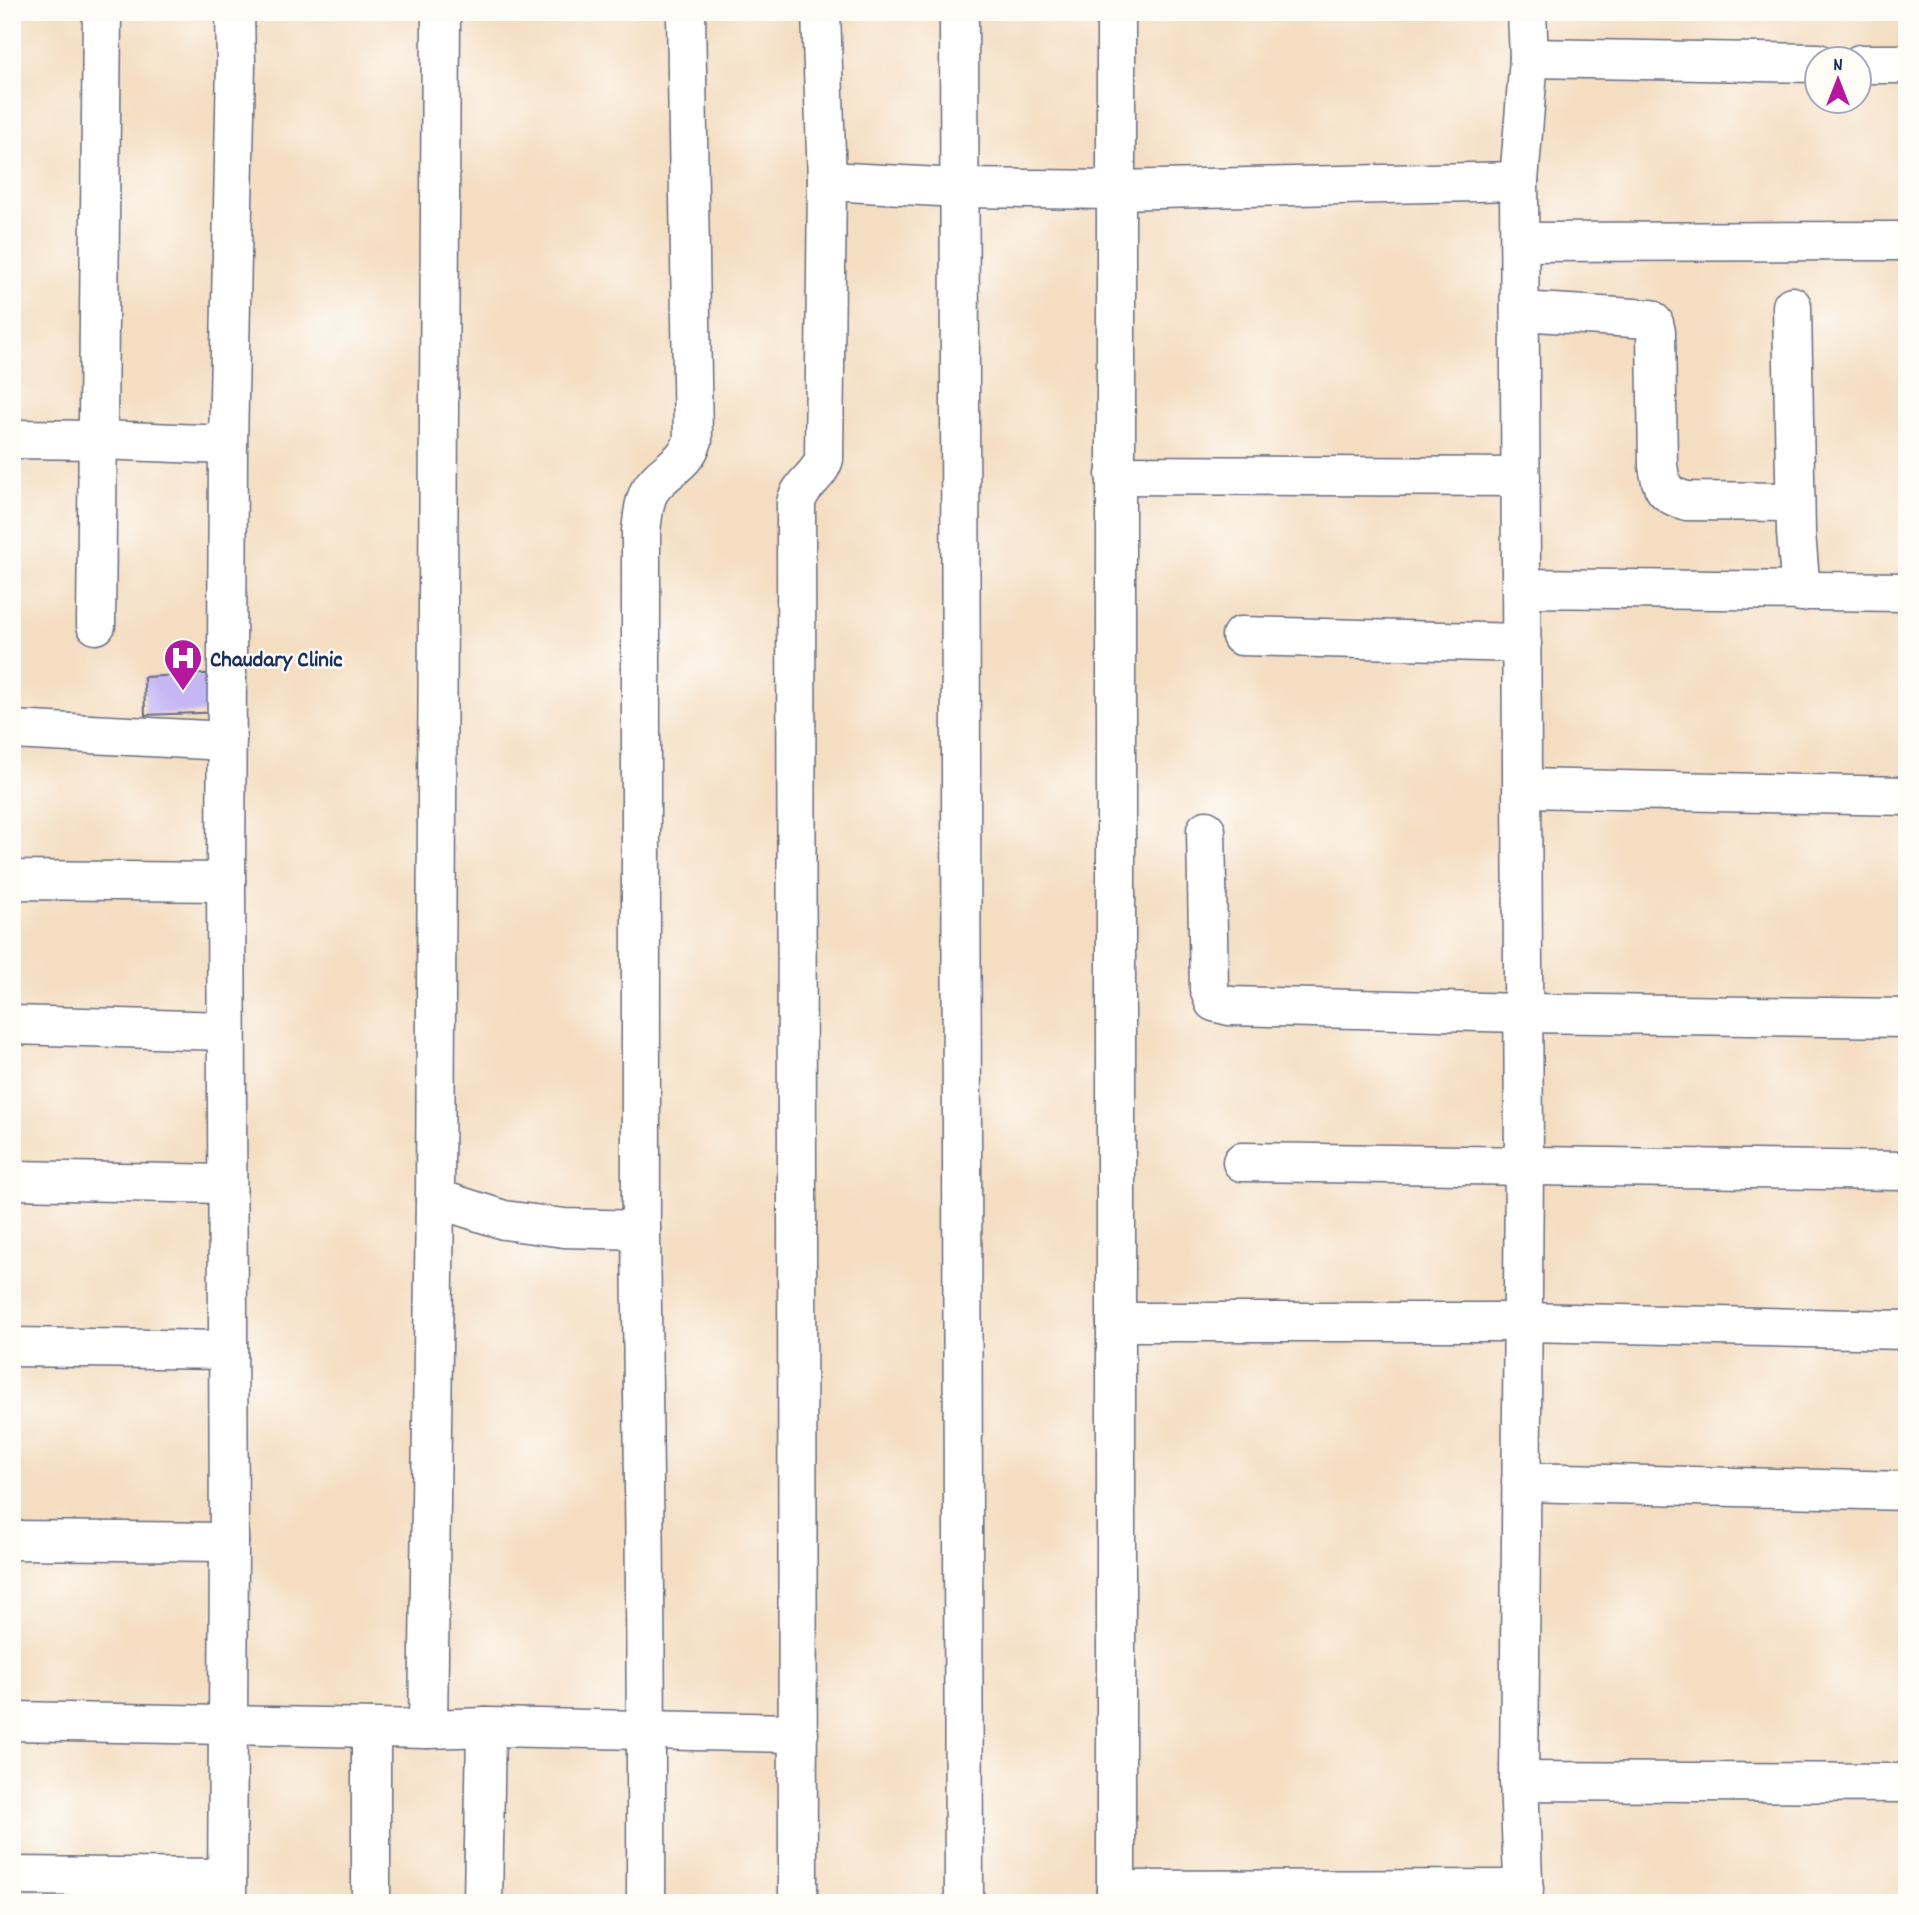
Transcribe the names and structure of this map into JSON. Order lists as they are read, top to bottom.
{
  "places": {
    "hospital": ["Chaudary Clinic"]
  },
  "north": "top"
}
